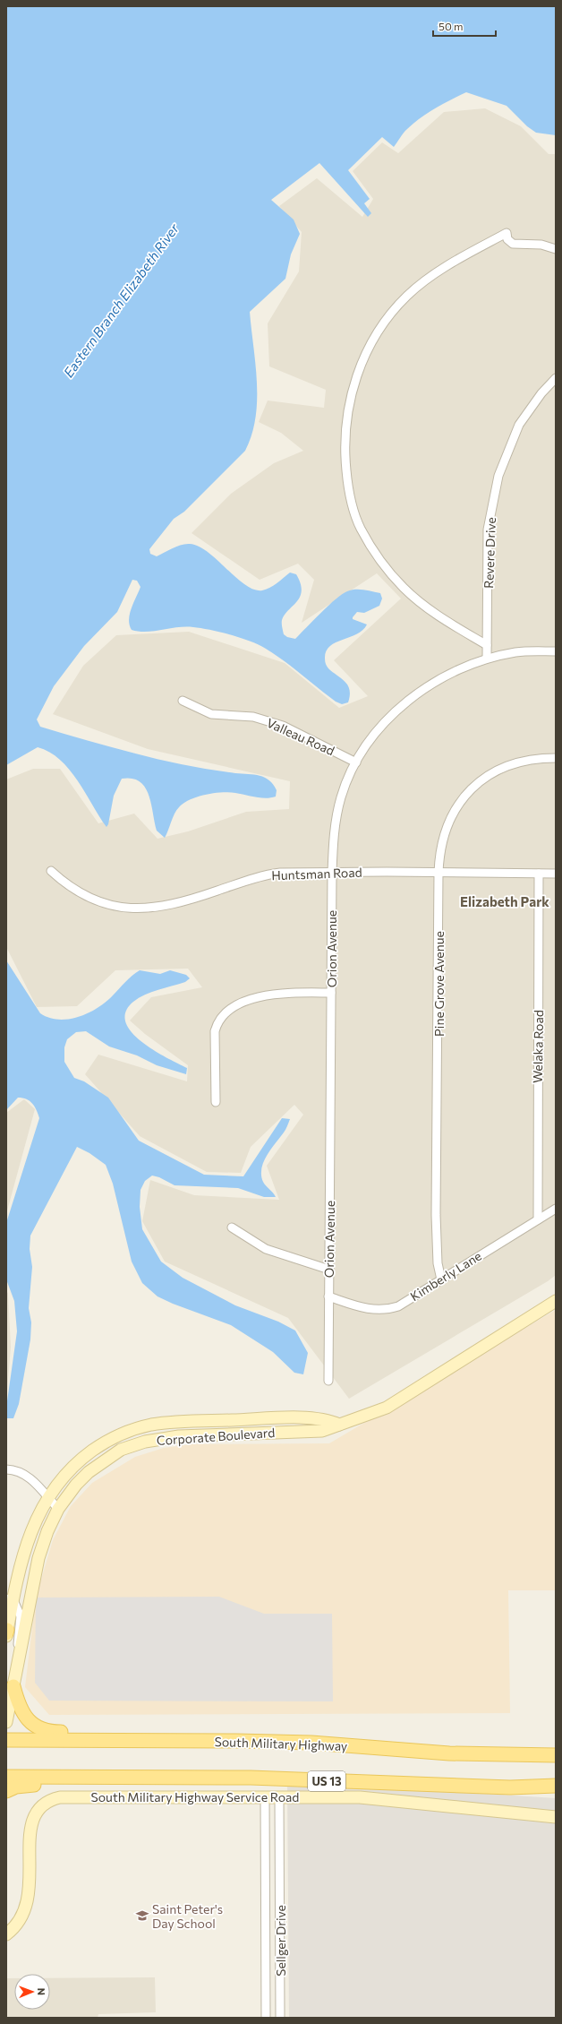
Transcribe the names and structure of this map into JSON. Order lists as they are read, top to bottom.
{
  "streets": {
    "main road": ["South Military Highway", "US 13"],
    "street": [
      "Revere Drive",
      "Valleau Road",
      "Huntsman Road",
      "Orion Avenue",
      "Pine Grove Avenue",
      "Welaka Road",
      "Kimberly Lane",
      "Corporate Boulevard",
      "South Military Highway Service Road",
      "Sellger Drive"
    ]
  },
  "crossings": [
    ["Revere Drive", "Orion Avenue"],
    ["Valleau Road", "Orion Avenue"],
    ["Huntsman Road", "Orion Avenue"],
    ["Huntsman Road", "Pine Grove Avenue"],
    ["Huntsman Road", "Welaka Road"],
    ["Orion Avenue", "Kimberly Lane"],
    ["Pine Grove Avenue", "Kimberly Lane"],
    ["Welaka Road", "Kimberly Lane"],
    ["South Military Highway Service Road", "Sellger Drive"]
  ],
  "districts": ["Elizabeth Park"],
  "water": ["Eastern Branch Elizabeth River"],
  "places": {
    "school or university": ["Saint Peter's Day School"]
  },
  "scale_bar": "50 m",
  "north": "right"
}
